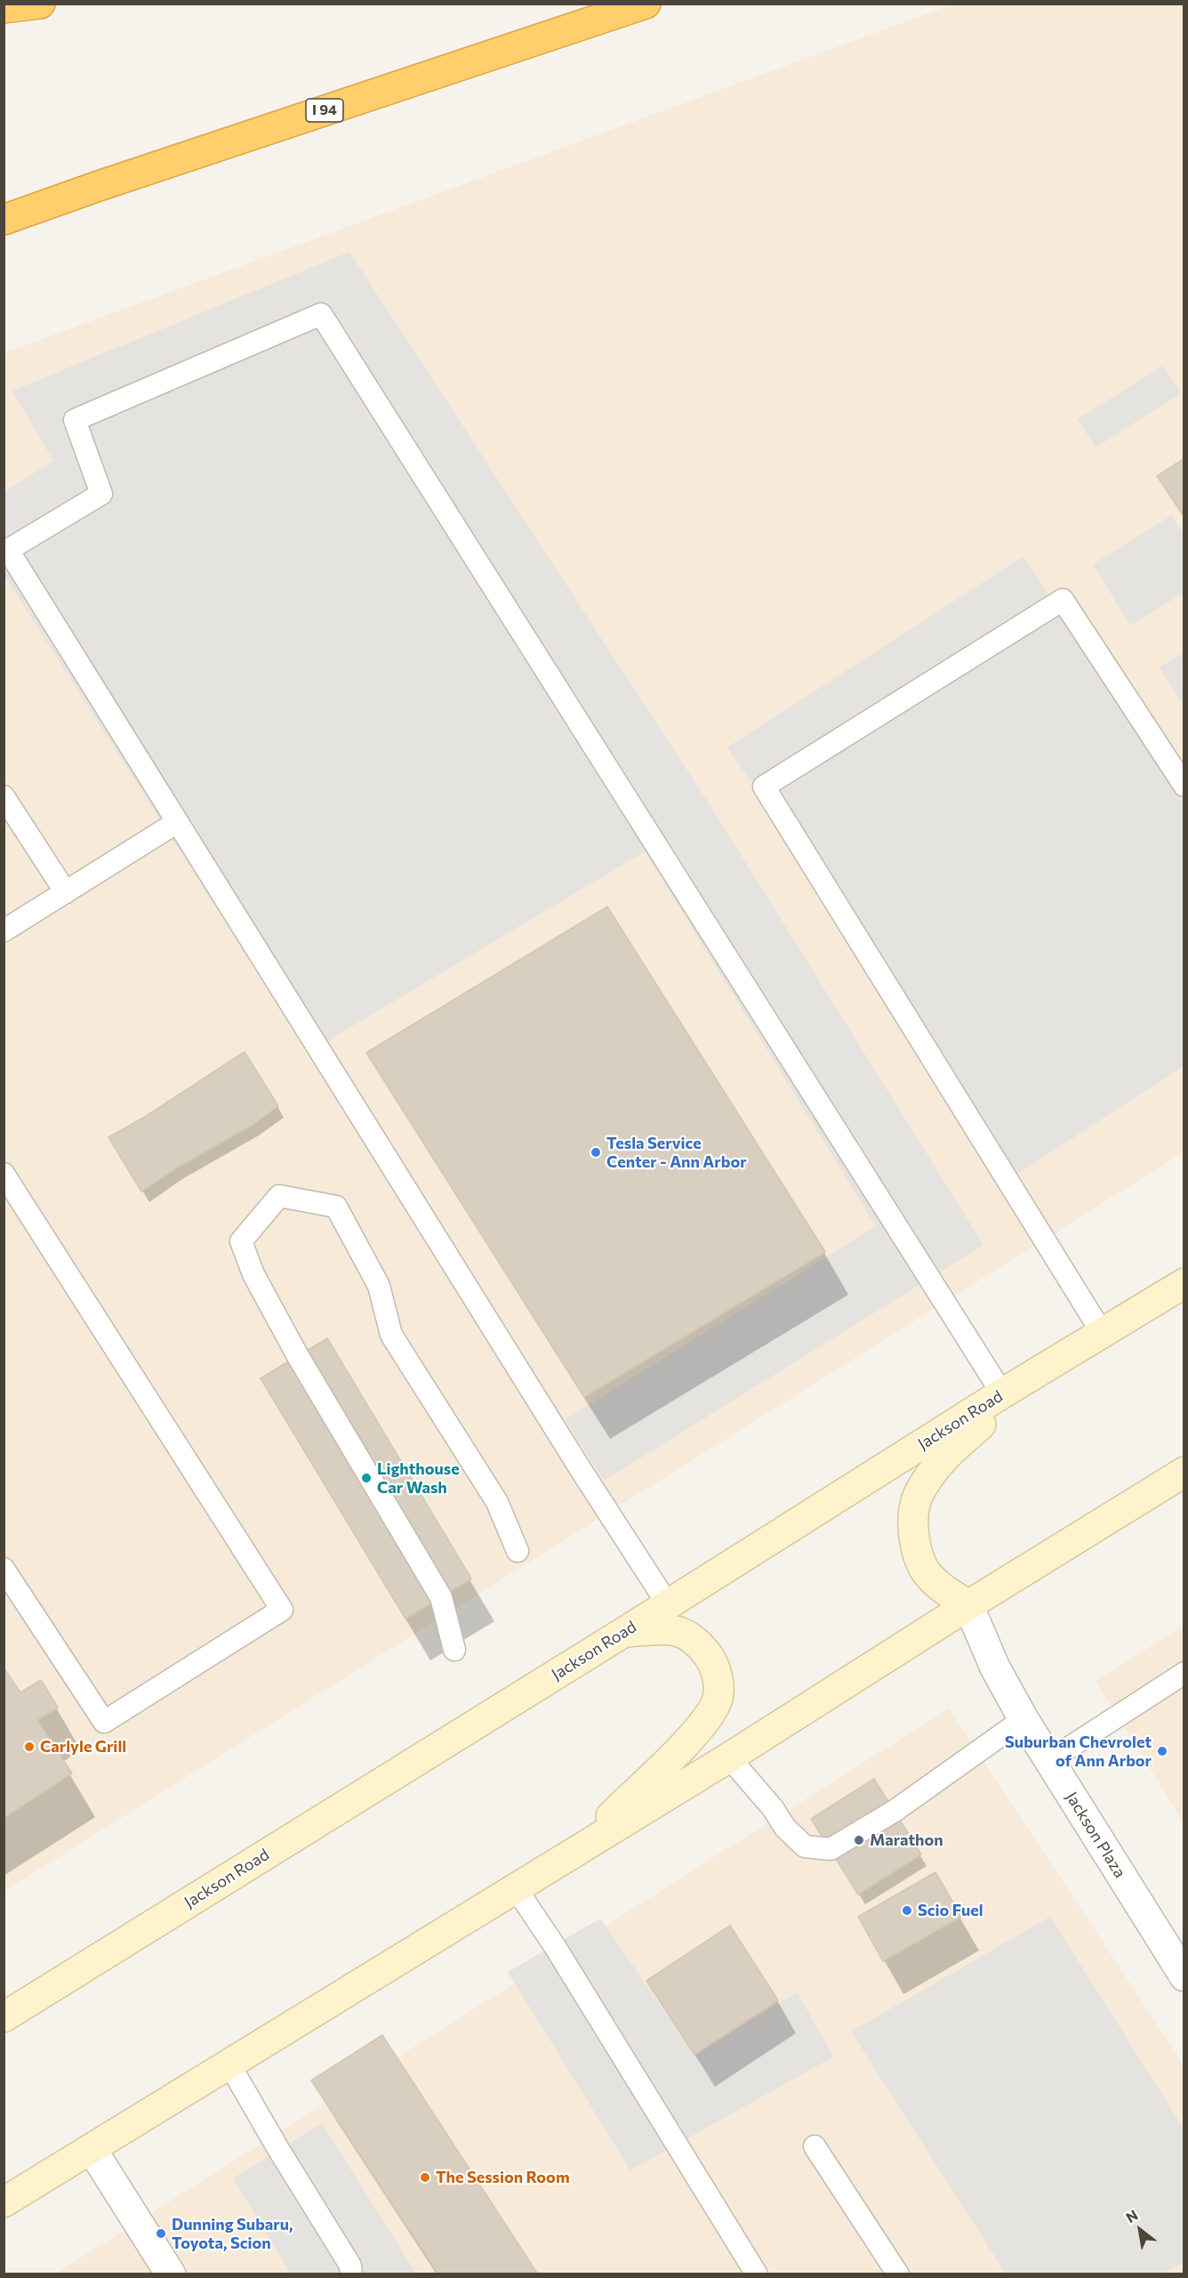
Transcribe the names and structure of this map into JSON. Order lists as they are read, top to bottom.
{
  "streets": {
    "highway": ["I 94"],
    "main road": ["Jackson Road"],
    "street": ["Jackson Plaza"]
  },
  "places": [
    "Tesla Service Center - Ann Arbor",
    "Lighthouse Car Wash",
    "Carlyle Grill",
    "Suburban Chevrolet of Ann Arbor",
    "Marathon",
    "Scio Fuel",
    "The Session Room",
    "Dunning Subaru, Toyota, Scion"
  ],
  "north": "top left"
}
